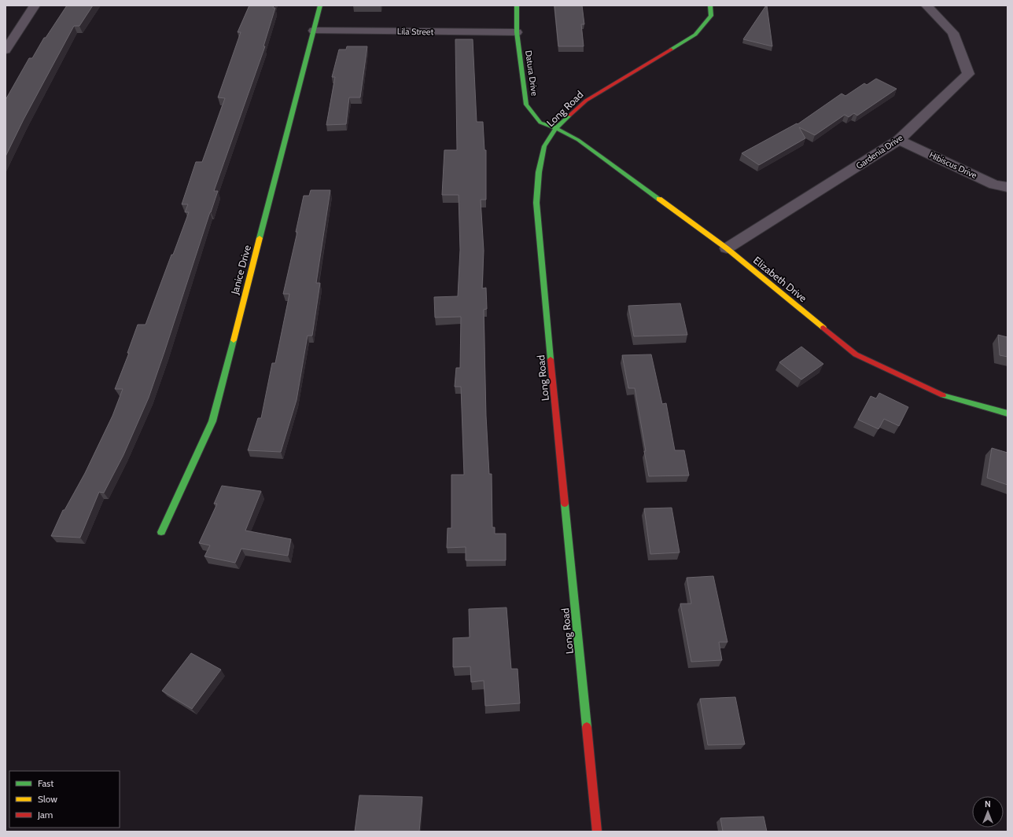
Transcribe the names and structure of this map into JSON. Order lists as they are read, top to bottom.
{
  "streets": {
    "street": [
      "Lila Street",
      "Datura Drive",
      "Long Road",
      "Gardenia Drive",
      "Hibiscus Drive",
      "Janice Drive",
      "Elizabeth Drive"
    ]
  },
  "crossings": [
    ["Lila Street", "Datura Drive"],
    ["Lila Street", "Janice Drive"],
    ["Datura Drive", "Long Road"],
    ["Datura Drive", "Elizabeth Drive"],
    ["Long Road", "Elizabeth Drive"],
    ["Gardenia Drive", "Hibiscus Drive"],
    ["Gardenia Drive", "Elizabeth Drive"]
  ],
  "legend": ["Fast", "Slow", "Jam"],
  "north": "top"
}
